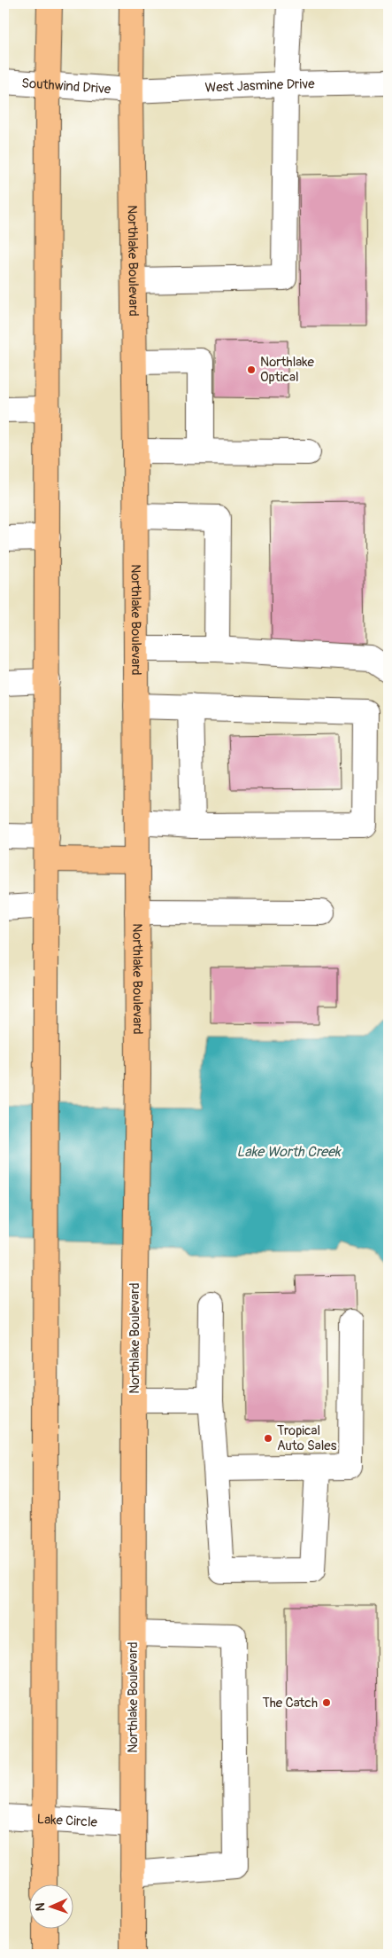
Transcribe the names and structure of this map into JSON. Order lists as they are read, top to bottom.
{
  "streets": {
    "main road": ["Northlake Boulevard"],
    "street": ["West Jasmine Drive", "Southwind Drive", "Lake Circle"]
  },
  "crossings": [
    ["West Jasmine Drive", "Southwind Drive"],
    ["West Jasmine Drive", "Northlake Boulevard"],
    ["Southwind Drive", "Northlake Boulevard"],
    ["Northlake Boulevard", "Lake Circle"]
  ],
  "water": ["Lake Worth Creek"],
  "places": ["Northlake Optical", "Tropical Auto Sales", "The Catch"],
  "north": "left"
}
